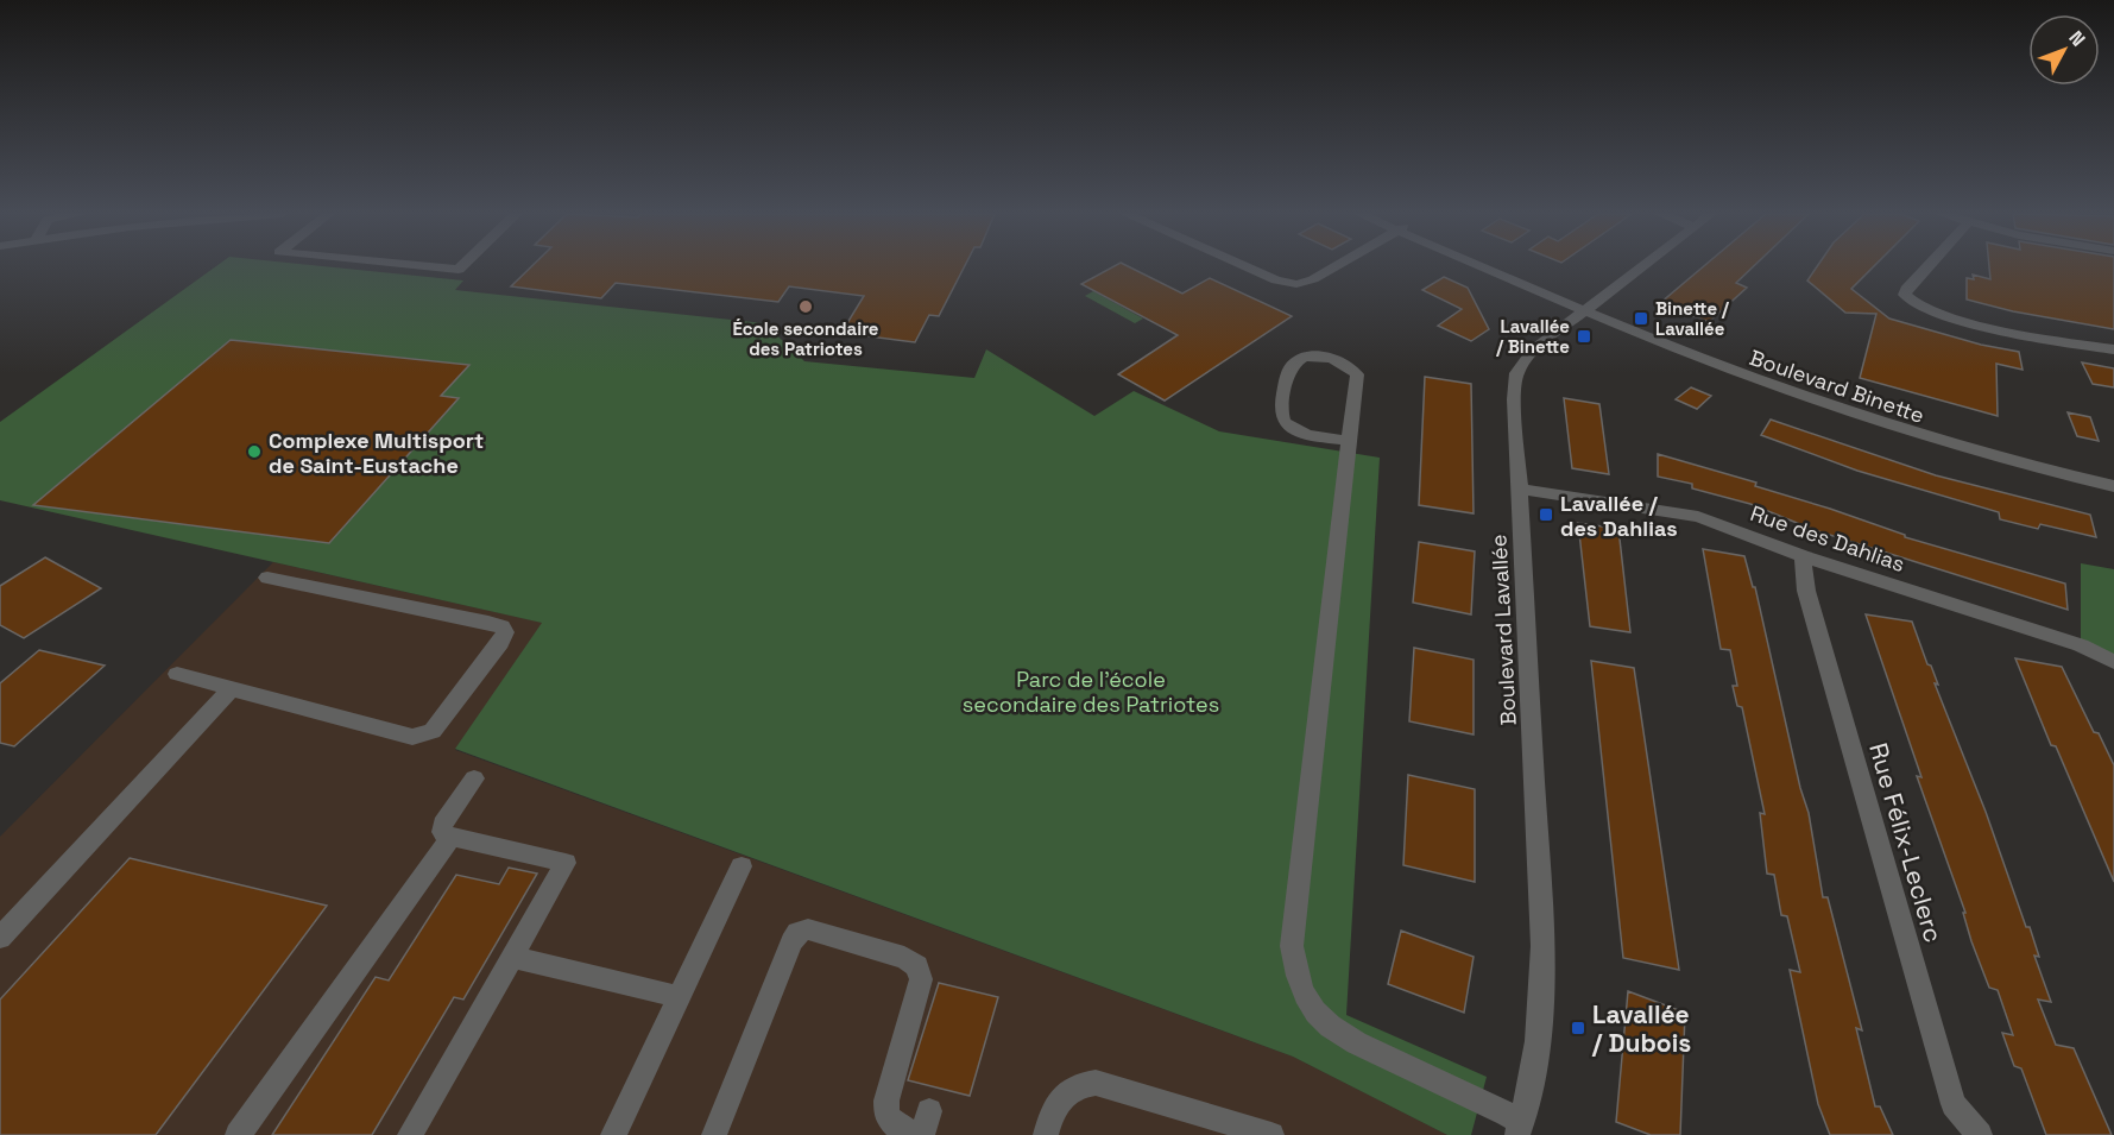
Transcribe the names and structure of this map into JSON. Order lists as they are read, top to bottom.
{
  "streets": {
    "street": [
      "Boulevard Binette",
      "Rue des Dahlias",
      "Boulevard Lavallée",
      "Rue Félix-Leclerc"
    ]
  },
  "crossings": [
    ["Boulevard Binette", "Boulevard Lavallée"],
    ["Rue des Dahlias", "Boulevard Lavallée"],
    ["Rue des Dahlias", "Rue Félix-Leclerc"]
  ],
  "parks": ["Parc de l'école secondaire des Patriotes"],
  "places": {
    "other": ["École secondaire des Patriotes", "Complexe Multisport de Saint-Eustache"],
    "transit": [
      "Binette / Lavallée",
      "Lavallée / Binette",
      "Lavallée / des Dahlias",
      "Lavallée / Dubois"
    ]
  },
  "north": "top right"
}
